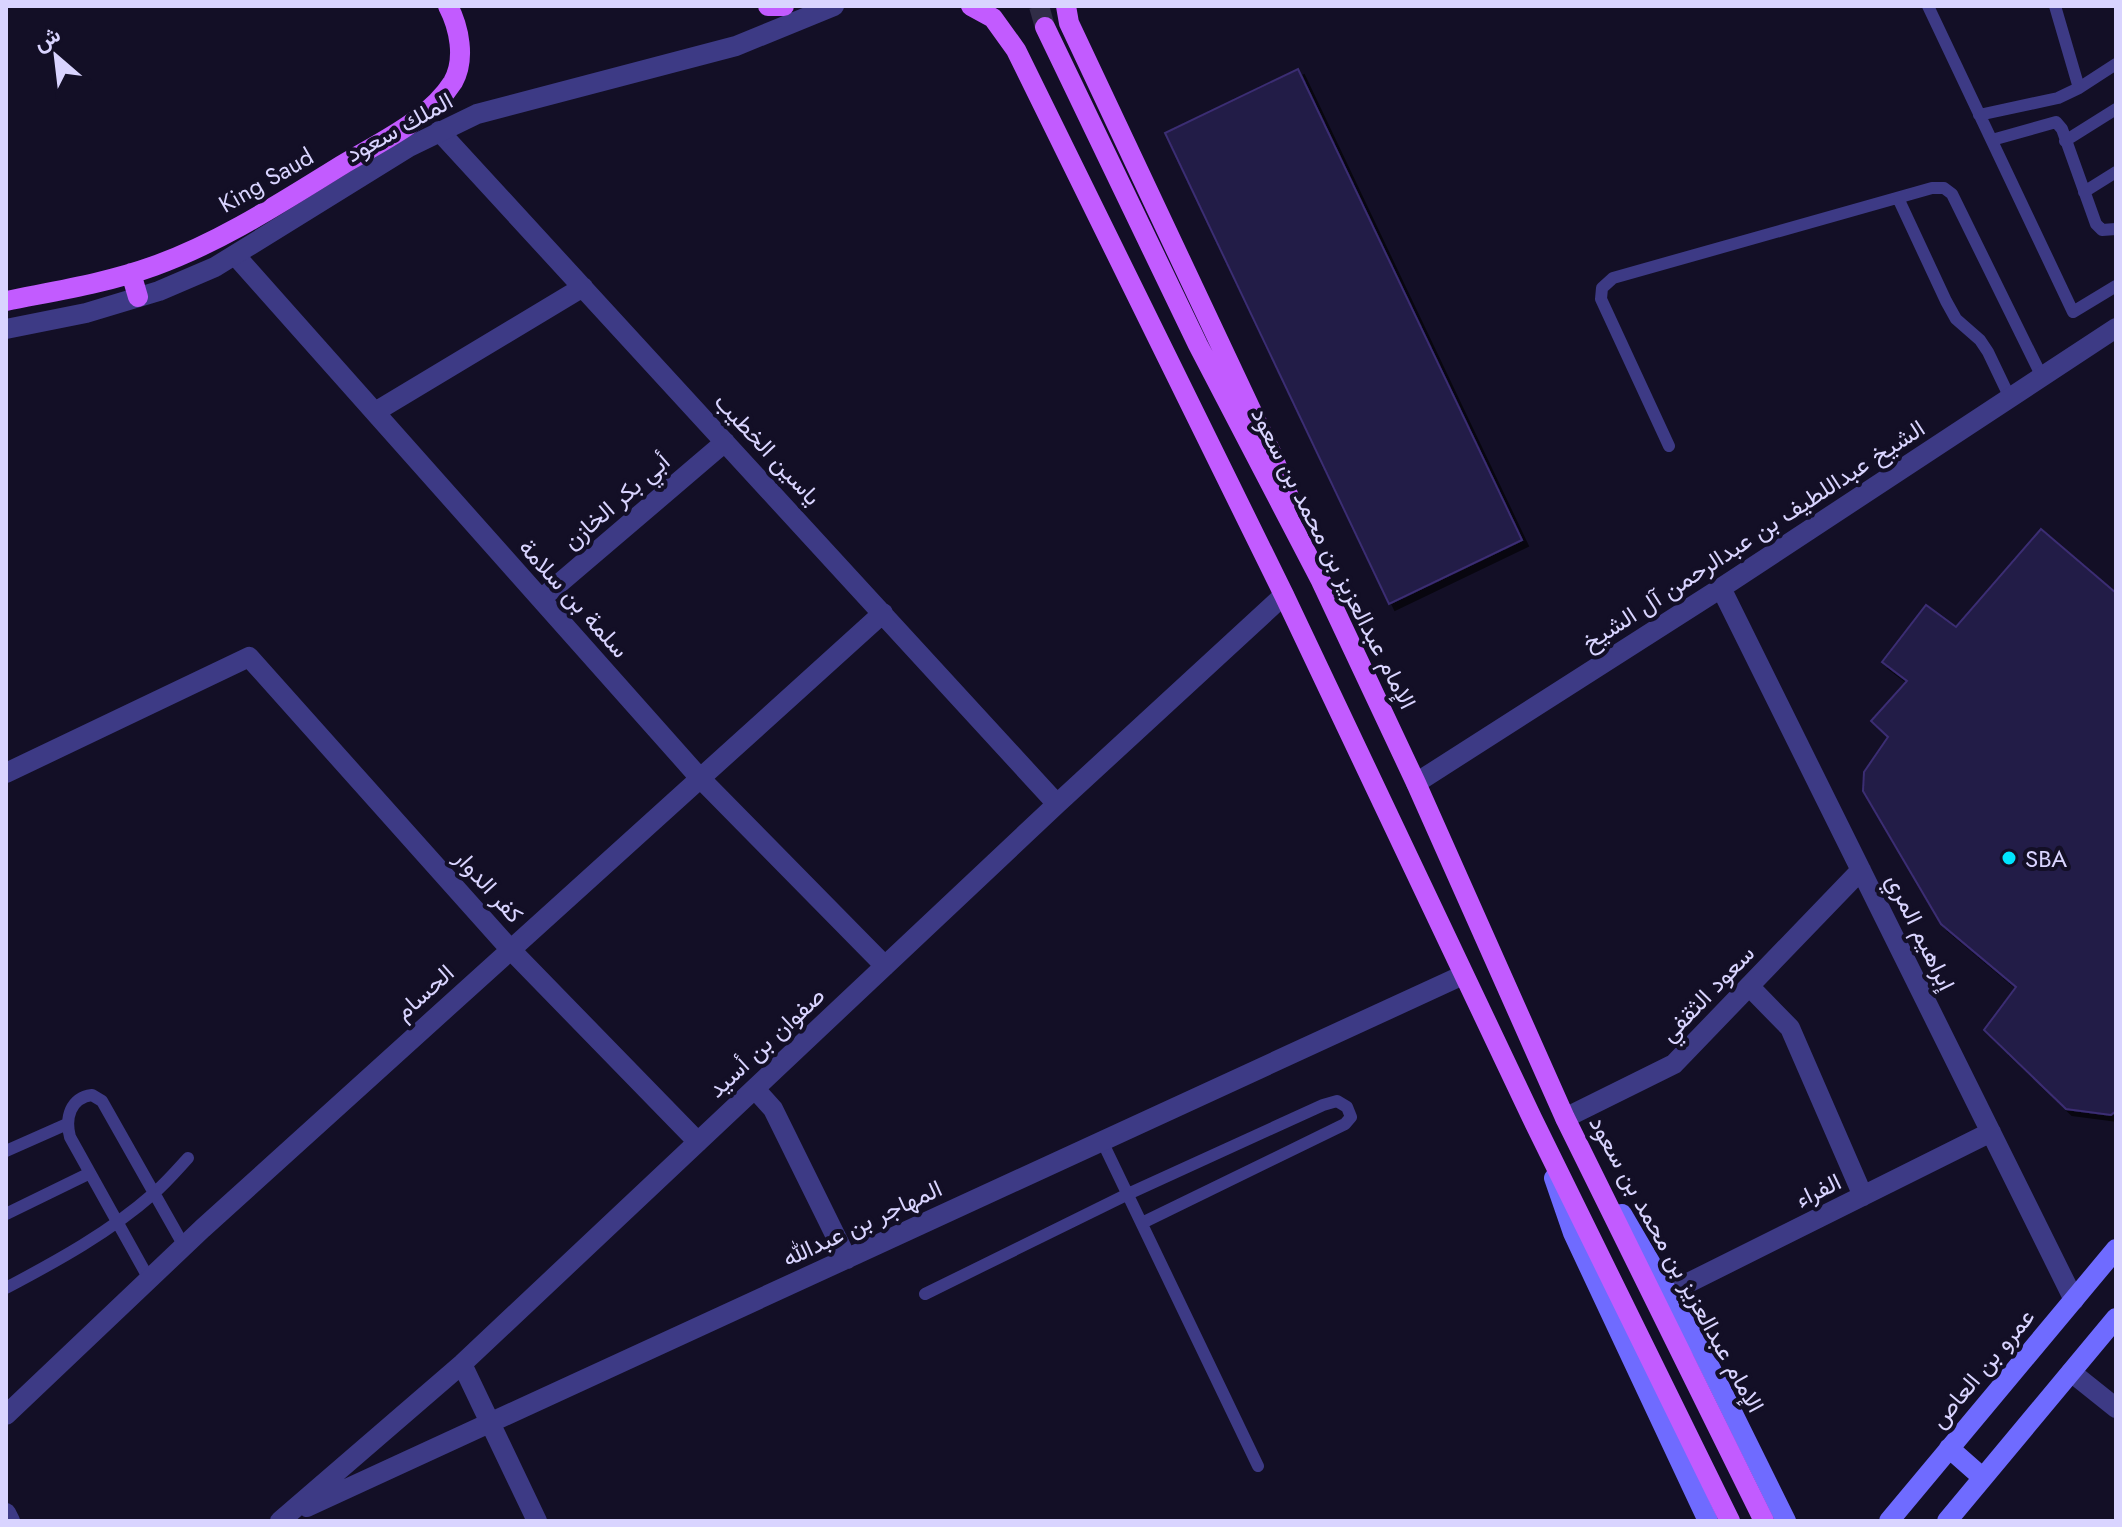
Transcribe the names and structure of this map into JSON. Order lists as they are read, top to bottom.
{
  "streets": {
    "main road": ["King Saud", "الإمام عبدالعزيز بن محمد بن سعود", "عمرو بن العاص"],
    "street": [
      "الملك سعود",
      "ياسين الخطيب",
      "أبي بكر الخازن",
      "الشيخ عبداللطيف بن عبدالرحمن آل الشيخ",
      "سلمة بن سلامة",
      "كفر الدوار",
      "إبراهيم المري",
      "الحسام",
      "سعود الثقفي",
      "صفوان بن أسيد",
      "الفراء",
      "المهاجر بن عبدالله"
    ]
  },
  "crossings": [
    ["الملك سعود", "ياسين الخطيب"],
    ["الملك سعود", "سلمة بن سلامة"],
    ["ياسين الخطيب", "أبي بكر الخازن"],
    ["ياسين الخطيب", "الحسام"],
    ["ياسين الخطيب", "صفوان بن أسيد"],
    ["أبي بكر الخازن", "سلمة بن سلامة"],
    ["الشيخ عبداللطيف بن عبدالرحمن آل الشيخ", "الإمام عبدالعزيز بن محمد بن سعود"],
    ["الشيخ عبداللطيف بن عبدالرحمن آل الشيخ", "إبراهيم المري"],
    ["الإمام عبدالعزيز بن محمد بن سعود", "سعود الثقفي"],
    ["الإمام عبدالعزيز بن محمد بن سعود", "الفراء"],
    ["سلمة بن سلامة", "الحسام"],
    ["سلمة بن سلامة", "صفوان بن أسيد"],
    ["كفر الدوار", "الحسام"],
    ["كفر الدوار", "صفوان بن أسيد"],
    ["إبراهيم المري", "سعود الثقفي"],
    ["إبراهيم المري", "الفراء"],
    ["إبراهيم المري", "عمرو بن العاص"],
    ["صفوان بن أسيد", "المهاجر بن عبدالله"]
  ],
  "places": ["SBA"],
  "north": "top left"
}
